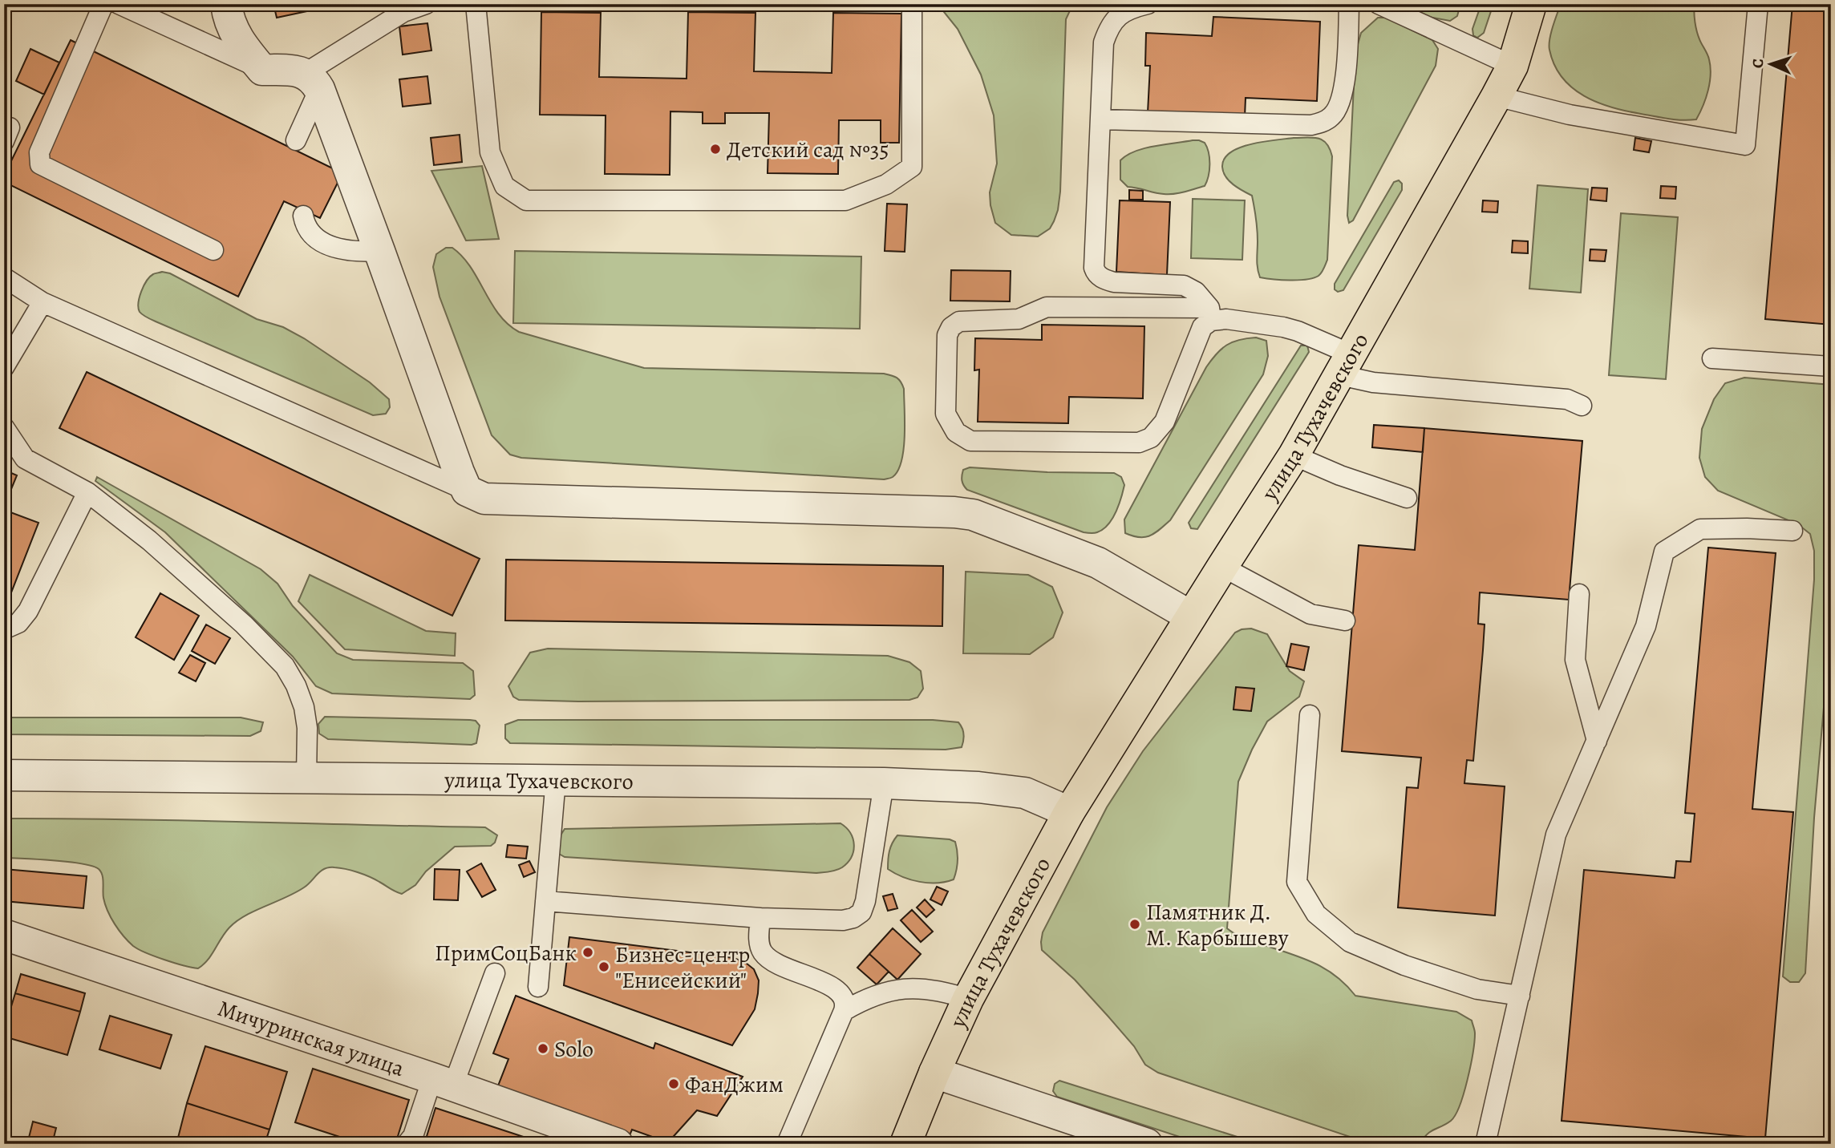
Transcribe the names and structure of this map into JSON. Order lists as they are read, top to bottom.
{
  "streets": {
    "main road": ["улица Тухачевского"],
    "street": ["Мичуринская улица"]
  },
  "places": [
    "Детский сад №35",
    "Памятник Д. М. Карбышеву",
    "ПримСоцБанк",
    "Бизнес-центр \"Енисейский\"",
    "Solo",
    "ФанДжим"
  ],
  "north": "left"
}
